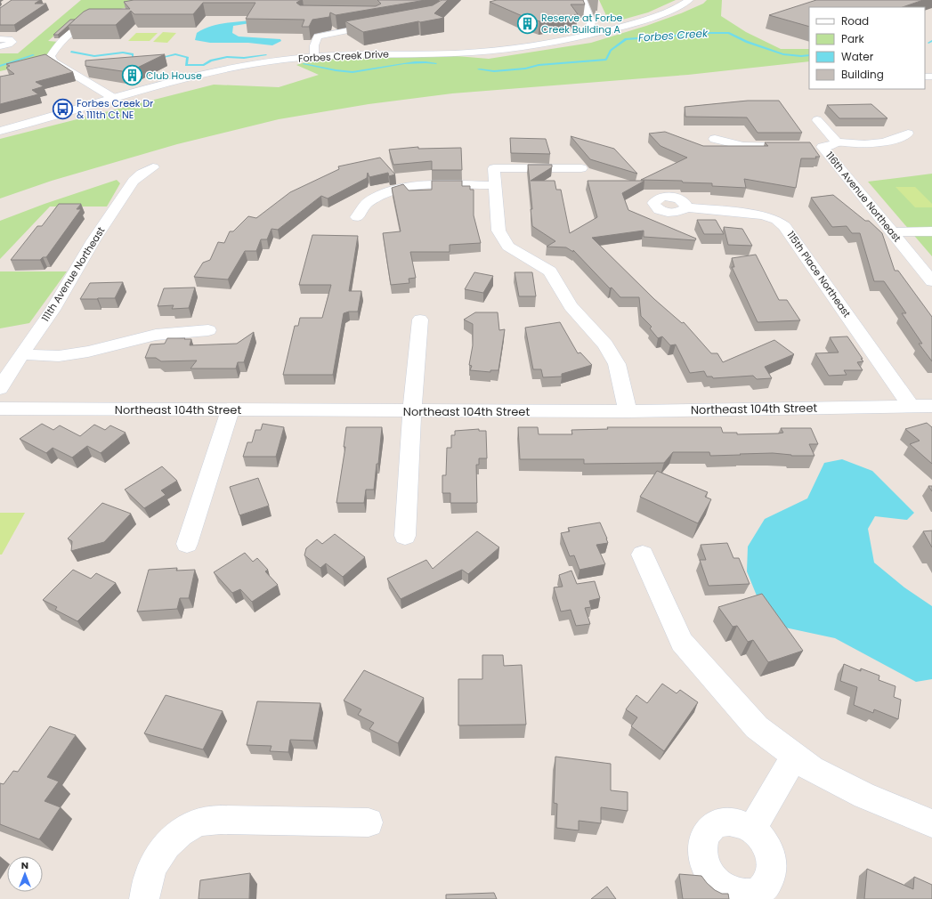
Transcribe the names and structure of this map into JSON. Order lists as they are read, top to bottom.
{
  "streets": {
    "street": [
      "Forbes Creek Drive",
      "116th Avenue Northeast",
      "111th Avenue Northeast",
      "115th Place Northeast",
      "Northeast 104th Street"
    ]
  },
  "crossings": [
    ["115th Place Northeast", "Northeast 104th Street"]
  ],
  "water": ["Forbes Creek"],
  "places": {
    "building": ["Reserve at Forbe Creek Building A", "Club House"],
    "bus stop": ["Forbes Creek Dr & 111th Ct NE"]
  },
  "legend": [
    "Road",
    "Park",
    "Water",
    "Building"
  ],
  "north": "top"
}
